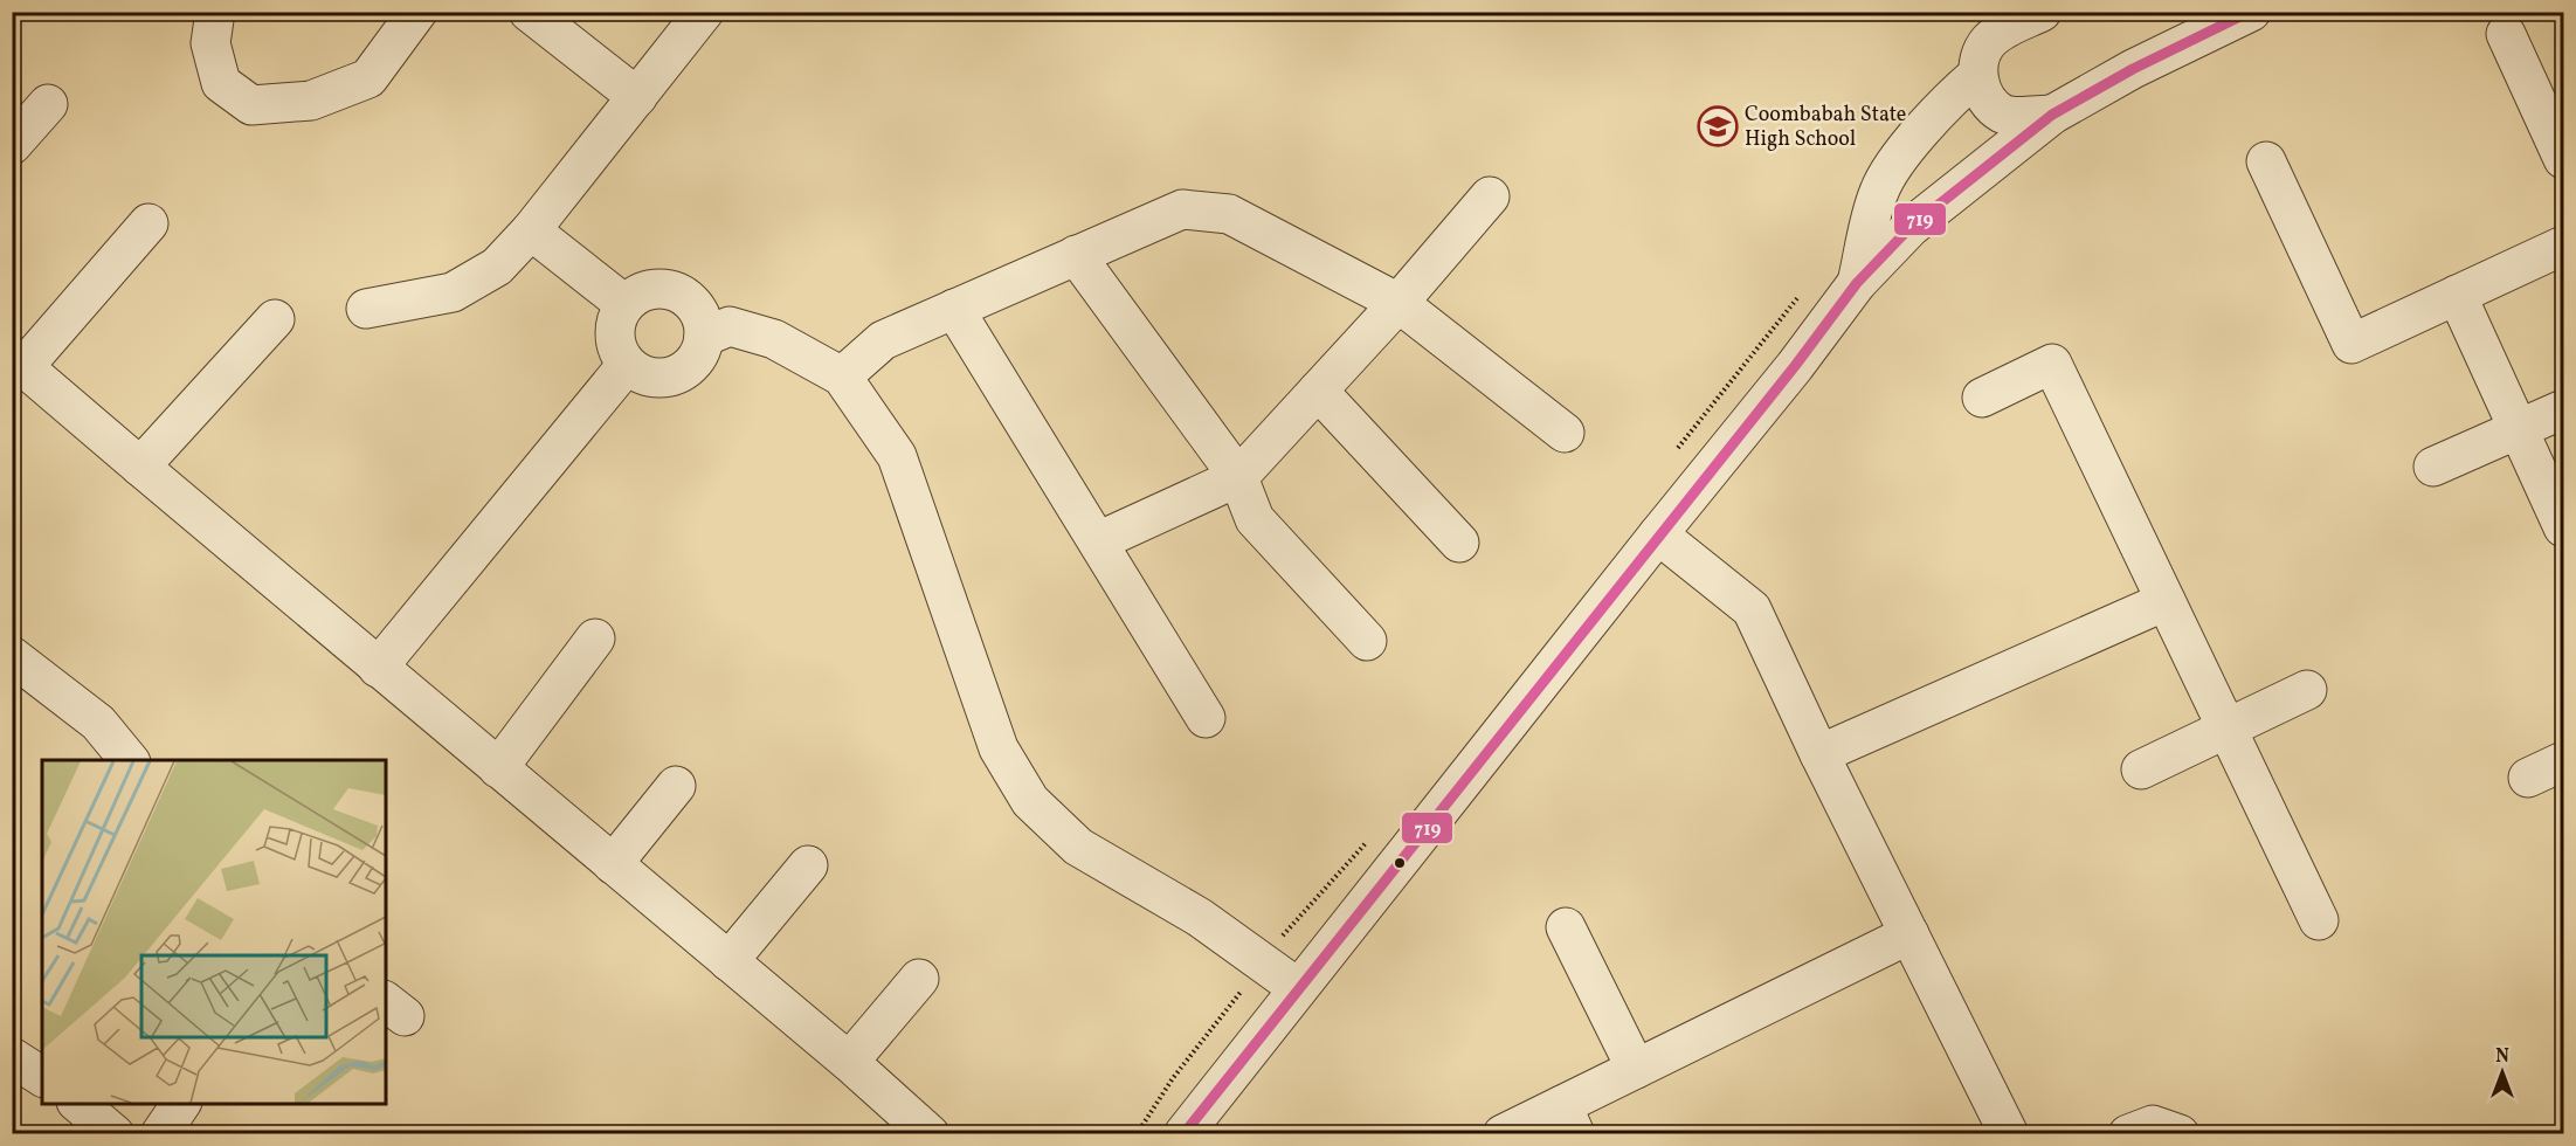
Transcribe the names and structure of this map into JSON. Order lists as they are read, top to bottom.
{
  "places": {
    "school or university": ["Coombabah State High School"]
  },
  "lines": ["transit line 719"],
  "north": "top"
}
